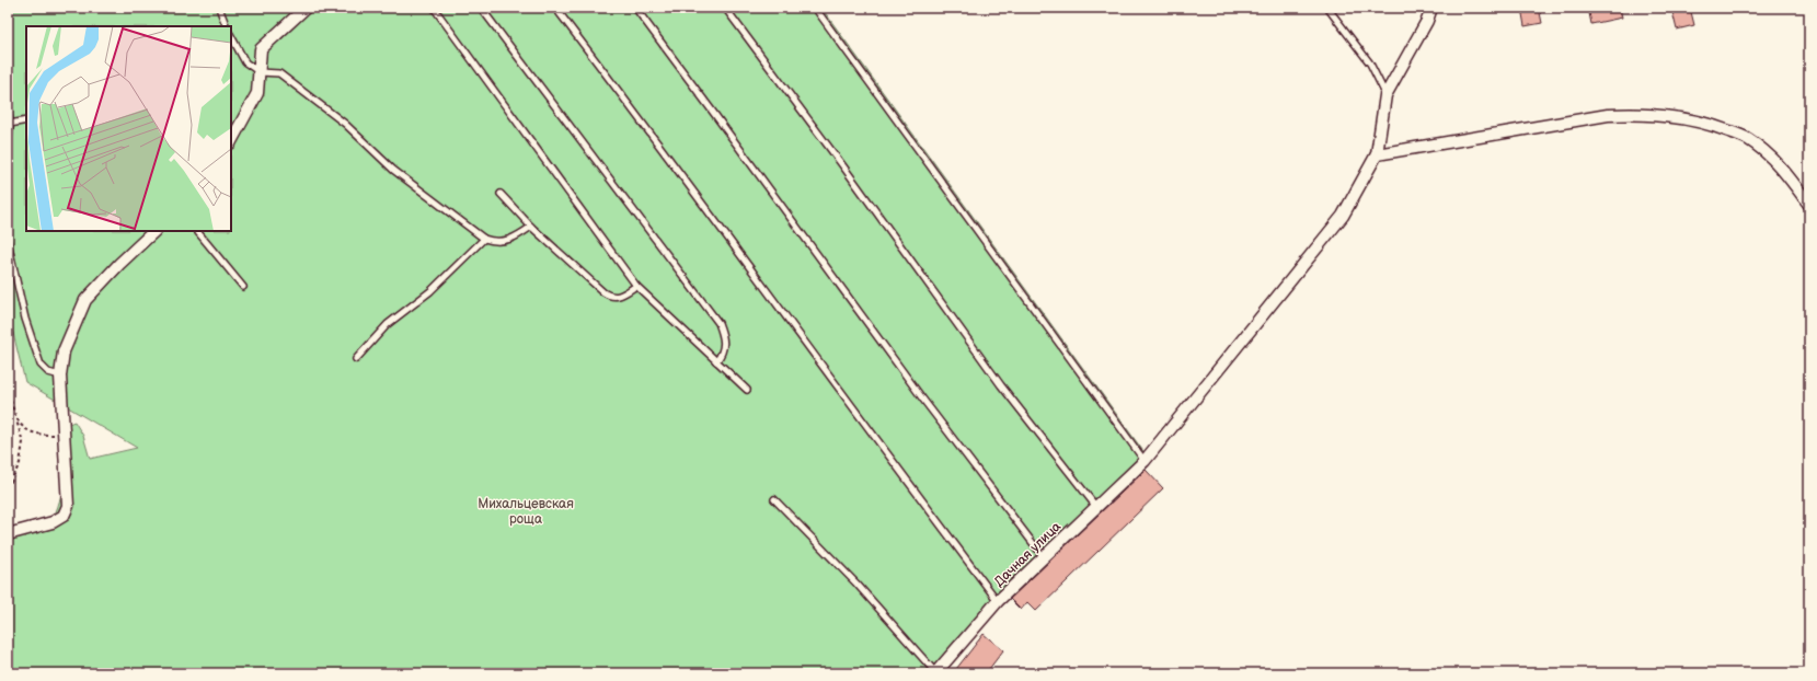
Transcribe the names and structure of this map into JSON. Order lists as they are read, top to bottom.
{
  "streets": {
    "street": ["Дачная улица"]
  },
  "parks": ["Михальцевская роща"]
}
